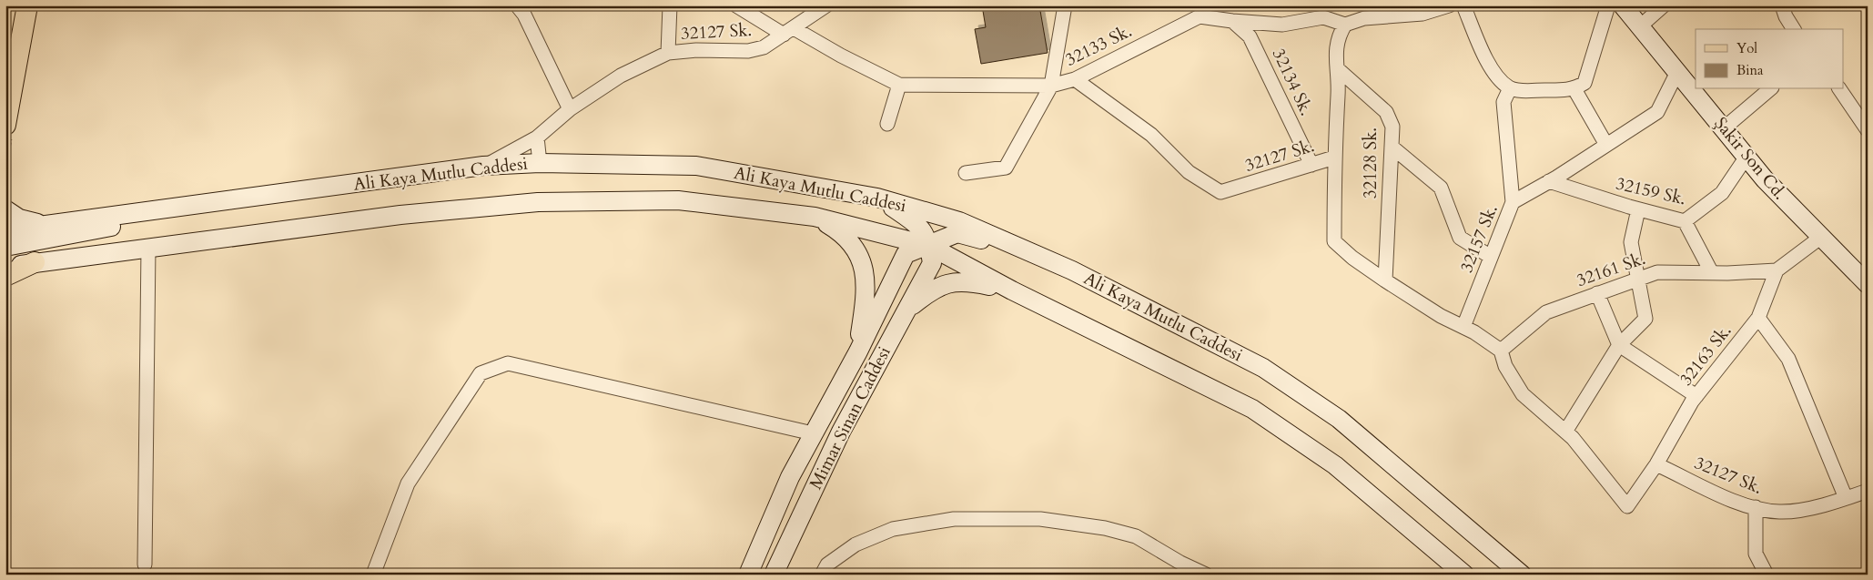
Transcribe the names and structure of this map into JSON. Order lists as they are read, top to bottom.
{
  "streets": {
    "main road": ["Şakir Son Cd.", "Ali Kaya Mutlu Caddesi", "Mimar Sinan Caddesi"],
    "street": [
      "32127 Sk.",
      "32133 Sk.",
      "32134 Sk.",
      "32128 Sk.",
      "32159 Sk.",
      "32157 Sk.",
      "32161 Sk.",
      "32163 Sk."
    ]
  },
  "crossings": [
    ["32127 Sk.", "32133 Sk."],
    ["32127 Sk.", "32134 Sk."],
    ["32127 Sk.", "32128 Sk."],
    ["32127 Sk.", "Ali Kaya Mutlu Caddesi"],
    ["32127 Sk.", "32157 Sk."],
    ["32127 Sk.", "32161 Sk."],
    ["32127 Sk.", "32163 Sk."],
    ["32133 Sk.", "32134 Sk."],
    ["Şakir Son Cd.", "32159 Sk."],
    ["Şakir Son Cd.", "32157 Sk."],
    ["Ali Kaya Mutlu Caddesi", "Mimar Sinan Caddesi"],
    ["32159 Sk.", "32157 Sk."],
    ["32161 Sk.", "32163 Sk."]
  ],
  "legend": ["Yol", "Bina"]
}
